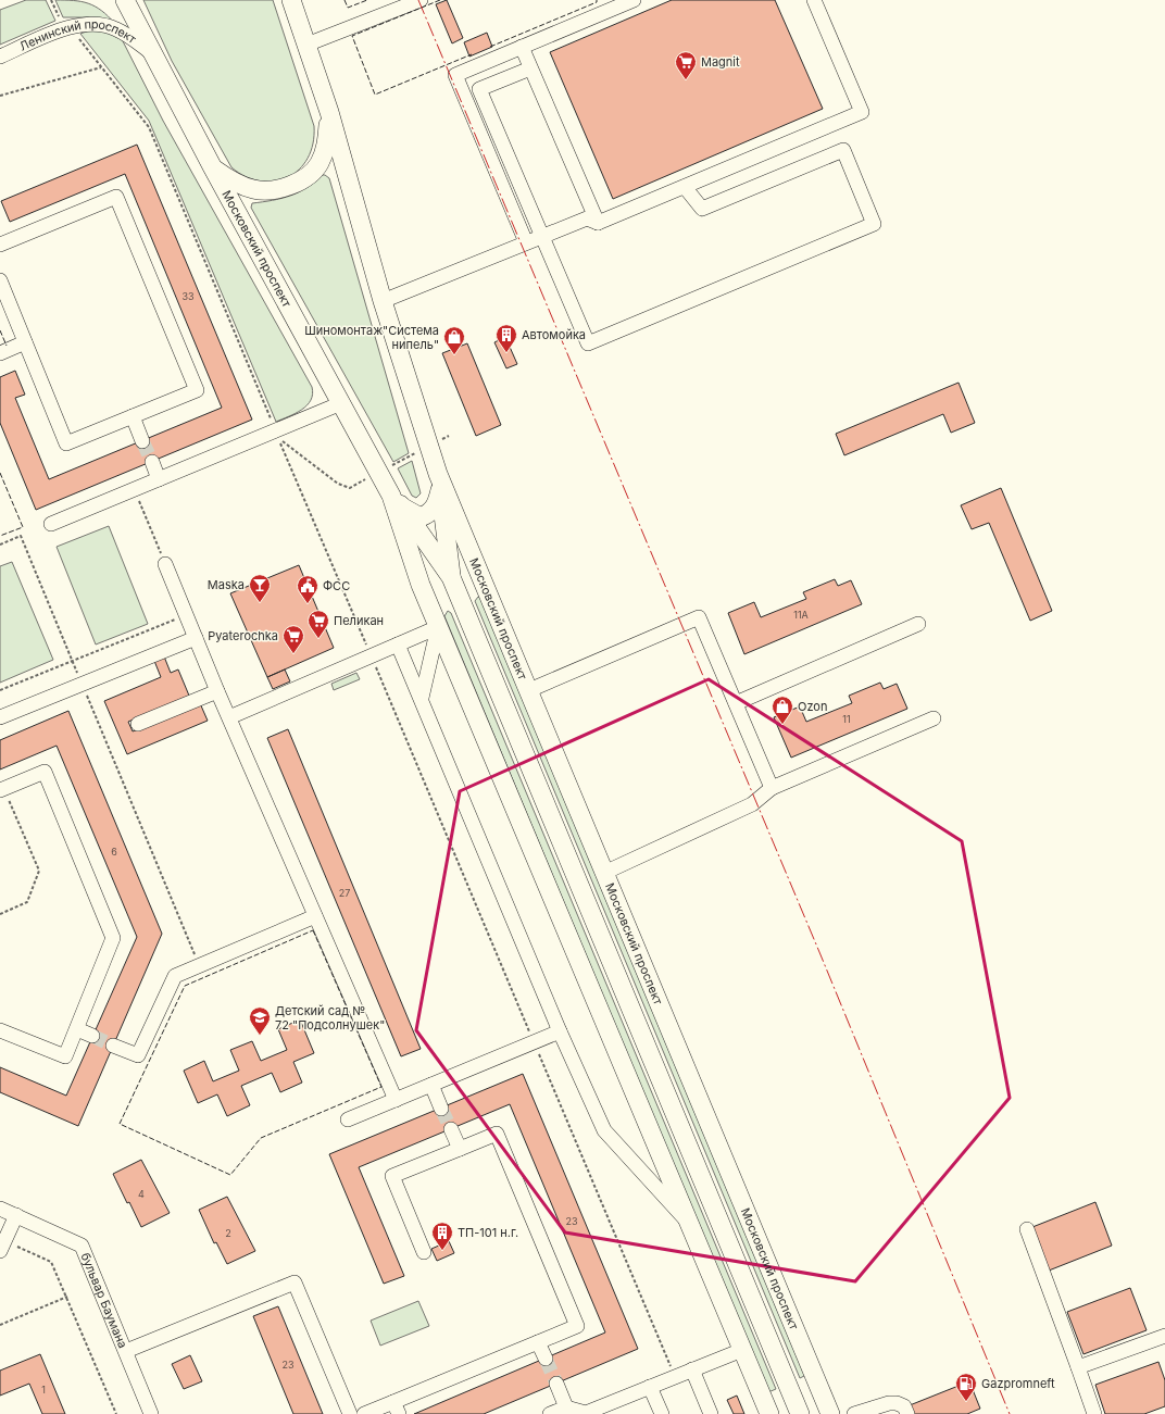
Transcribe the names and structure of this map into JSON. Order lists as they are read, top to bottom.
{
  "streets": {
    "main road": ["Московский проспект"],
    "street": ["Ленинский проспект", "бульвар Баумана"]
  },
  "crossings": [
    ["Ленинский проспект", "Московский проспект"]
  ],
  "places": {
    "supermarket": ["Magnit", "Пеликан", "Pyaterochka"],
    "building": ["Автомойка", "ТП-101 н.г."],
    "shop": ["Шиномонтаж\"Система нипель\"", "Ozon"],
    "bar": ["Maska"],
    "public building": ["ФСС"],
    "school or university": ["Детский сад № 72 \"Подсолнушек\""],
    "fuel station": ["Gazpromneft"]
  },
  "house_numbers": [
    "33",
    "11А",
    "11",
    "6",
    "27",
    "4",
    "23",
    "2",
    "23",
    "1"
  ]
}
